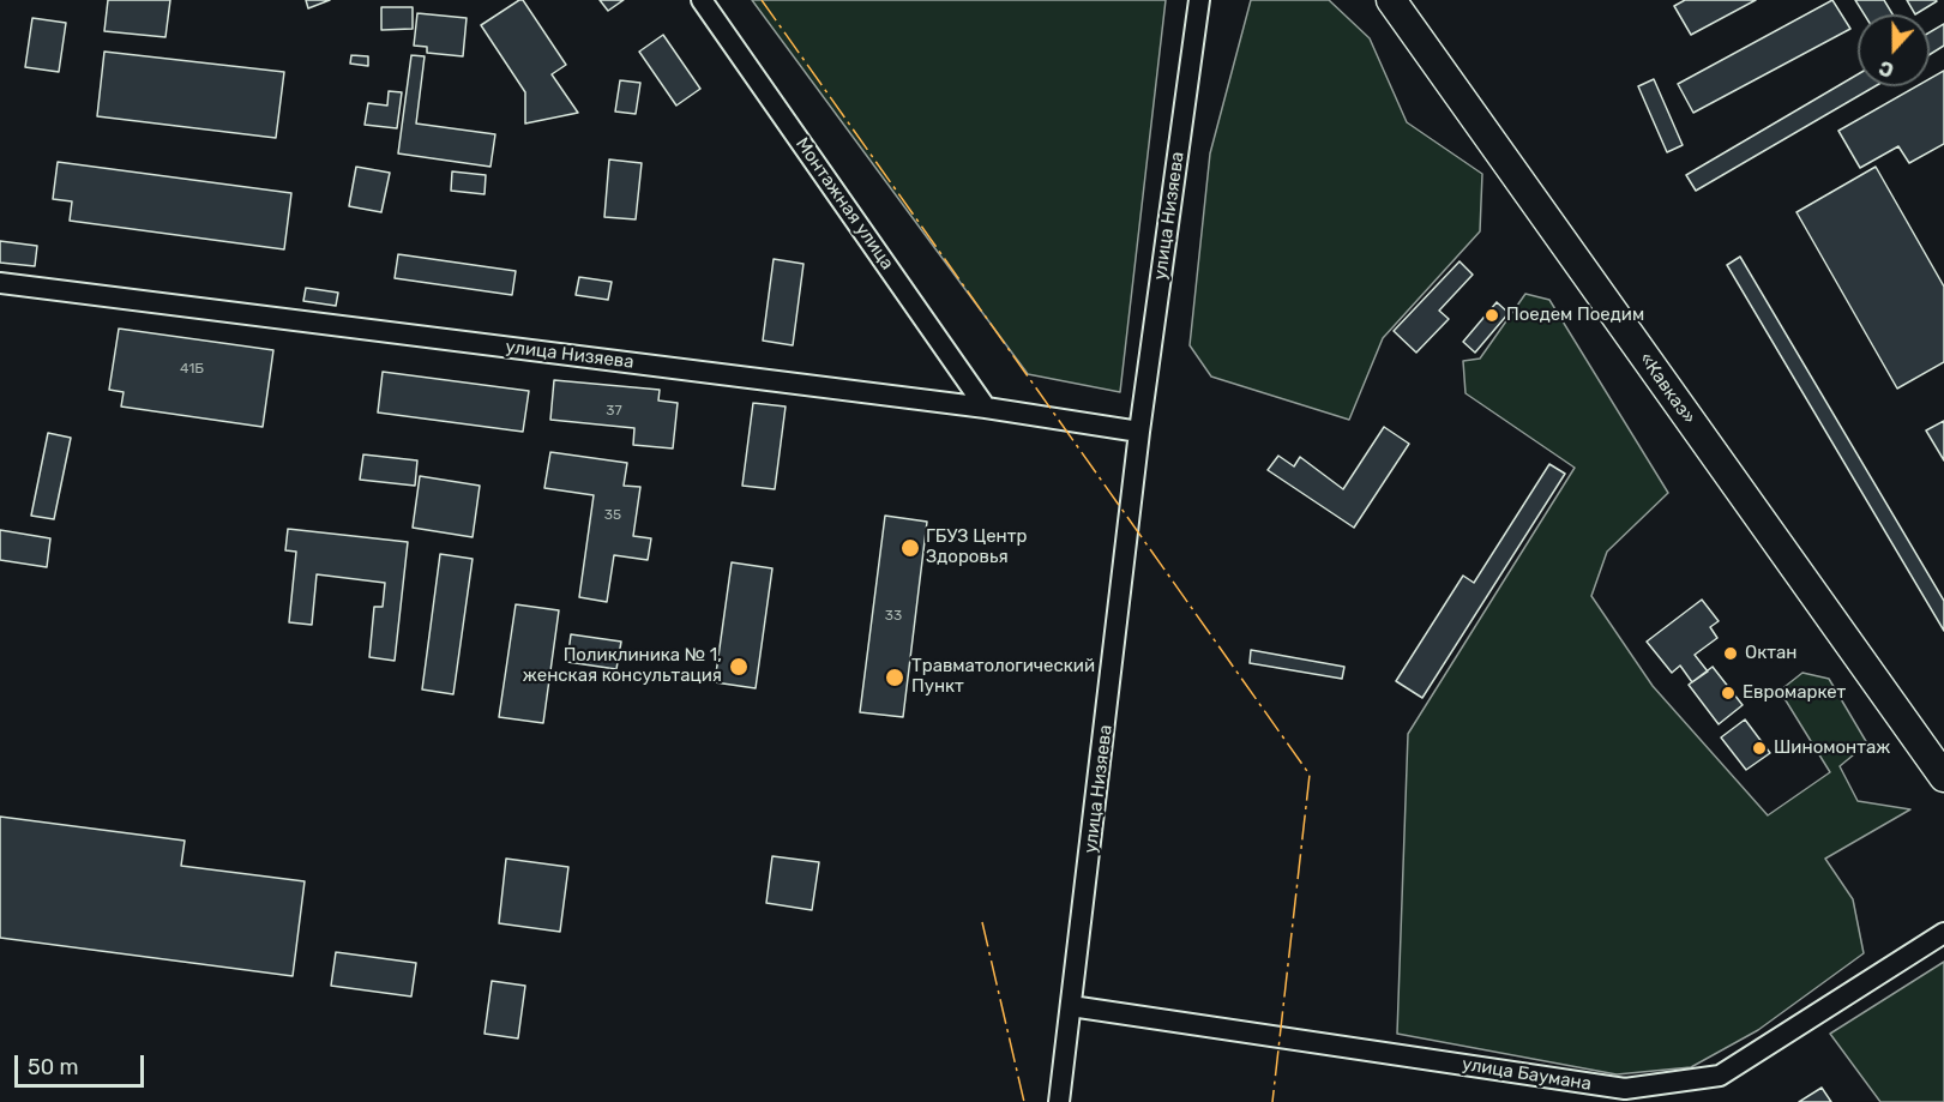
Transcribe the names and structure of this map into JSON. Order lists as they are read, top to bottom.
{
  "streets": {
    "highway": ["«Кавказ»"],
    "street": ["Монтажная улица", "улица Низяева", "улица Баумана"]
  },
  "crossings": [
    ["Монтажная улица", "улица Низяева"],
    ["улица Низяева", "улица Баумана"]
  ],
  "places": [
    "Поедем Поедим",
    "ГБУЗ Центр Здоровья",
    "Октан",
    "Поликлиника № 1, женская консультация",
    "Травматологический Пункт",
    "Евромаркет",
    "Шиномонтаж"
  ],
  "house_numbers": [
    "41Б",
    "37",
    "35",
    "33"
  ],
  "scale_bar": "50 m",
  "north": "bottom"
}
